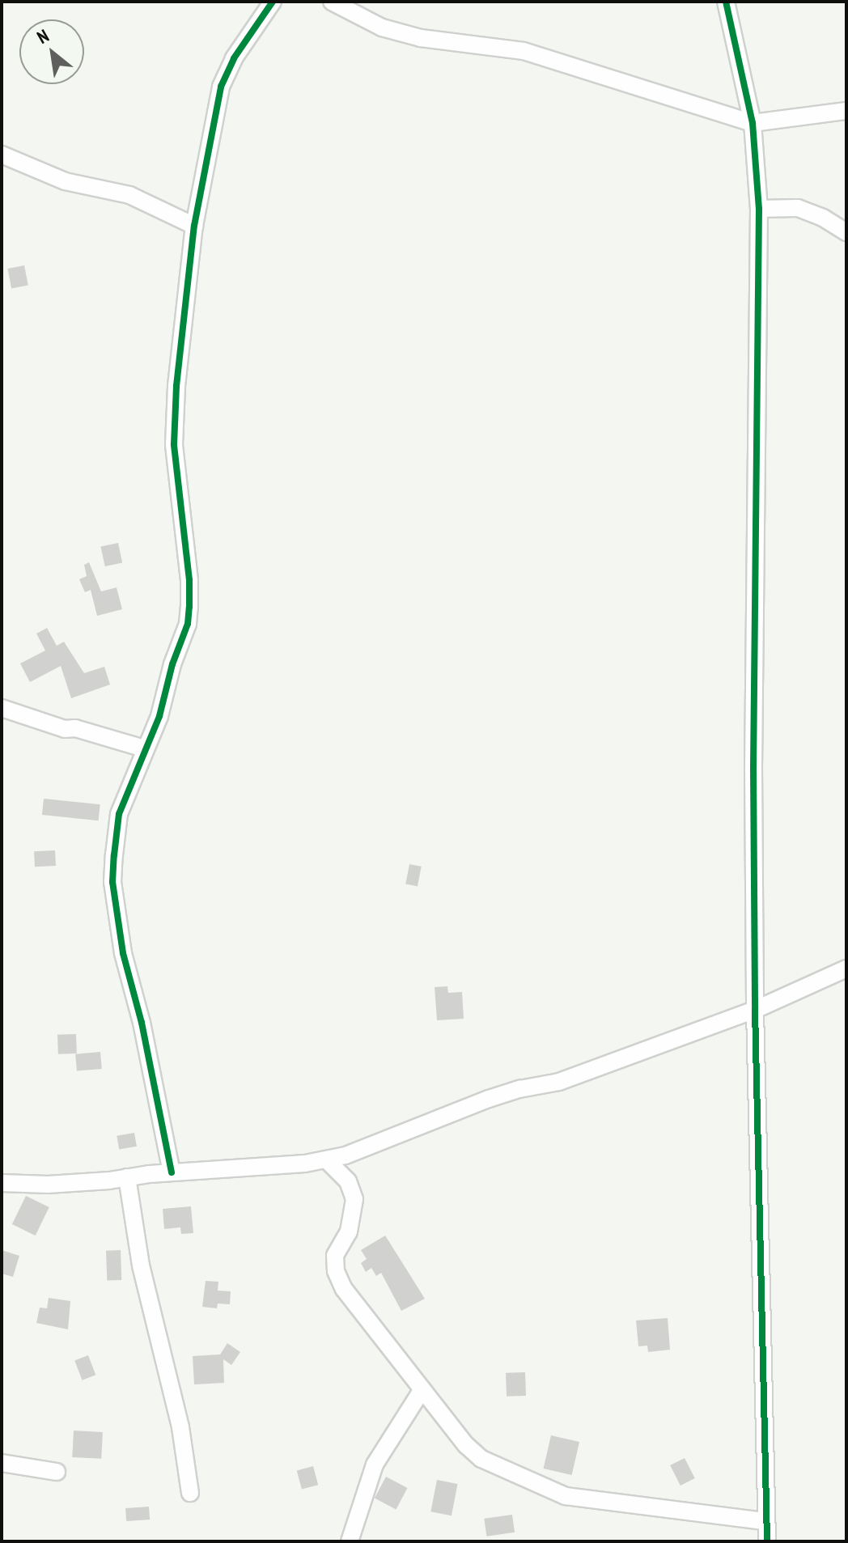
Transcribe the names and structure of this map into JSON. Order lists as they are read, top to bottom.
{
  "north": "top left"
}
